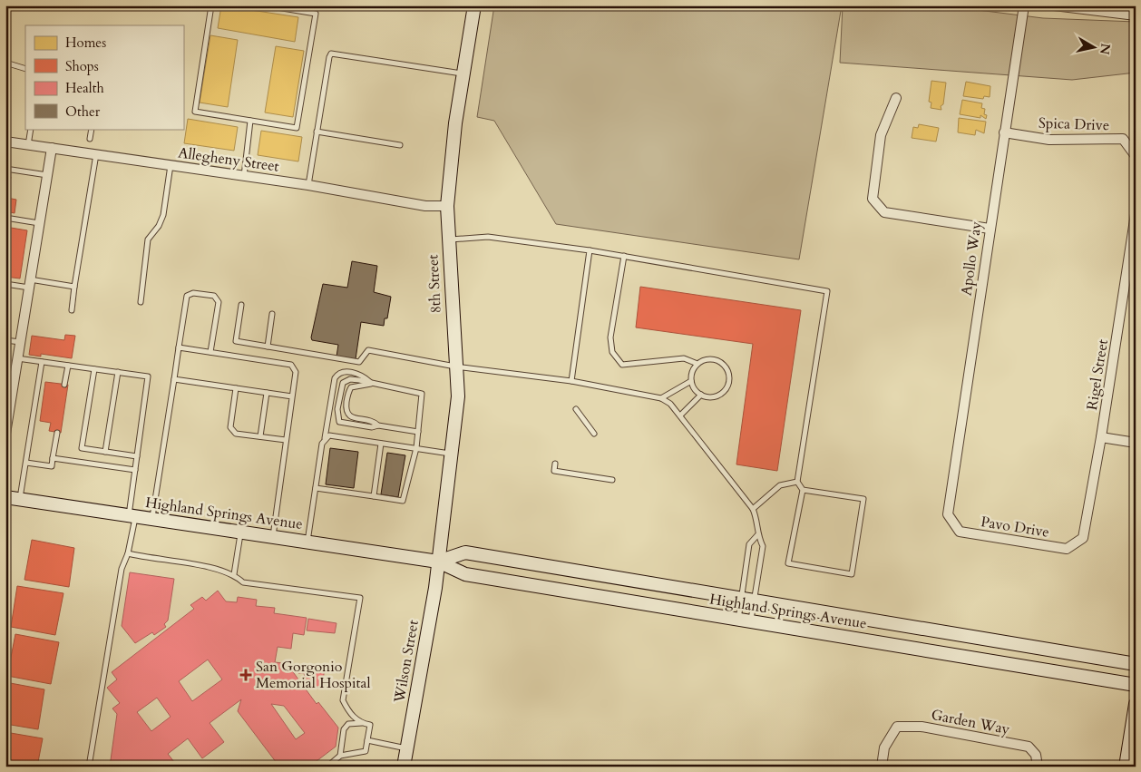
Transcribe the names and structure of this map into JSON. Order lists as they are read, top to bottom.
{
  "streets": {
    "main road": ["8th Street", "Highland Springs Avenue", "Wilson Street"],
    "street": [
      "Spica Drive",
      "Allegheny Street",
      "Apollo Way",
      "Rigel Street",
      "Pavo Drive",
      "Garden Way"
    ]
  },
  "crossings": [
    ["Spica Drive", "Apollo Way"],
    ["Allegheny Street", "8th Street"],
    ["Apollo Way", "Pavo Drive"],
    ["8th Street", "Highland Springs Avenue"],
    ["8th Street", "Wilson Street"],
    ["Rigel Street", "Pavo Drive"],
    ["Highland Springs Avenue", "Wilson Street"]
  ],
  "places": {
    "health": ["San Gorgonio Memorial Hospital"]
  },
  "legend": [
    "Homes",
    "Shops",
    "Health",
    "Other"
  ],
  "north": "right"
}
